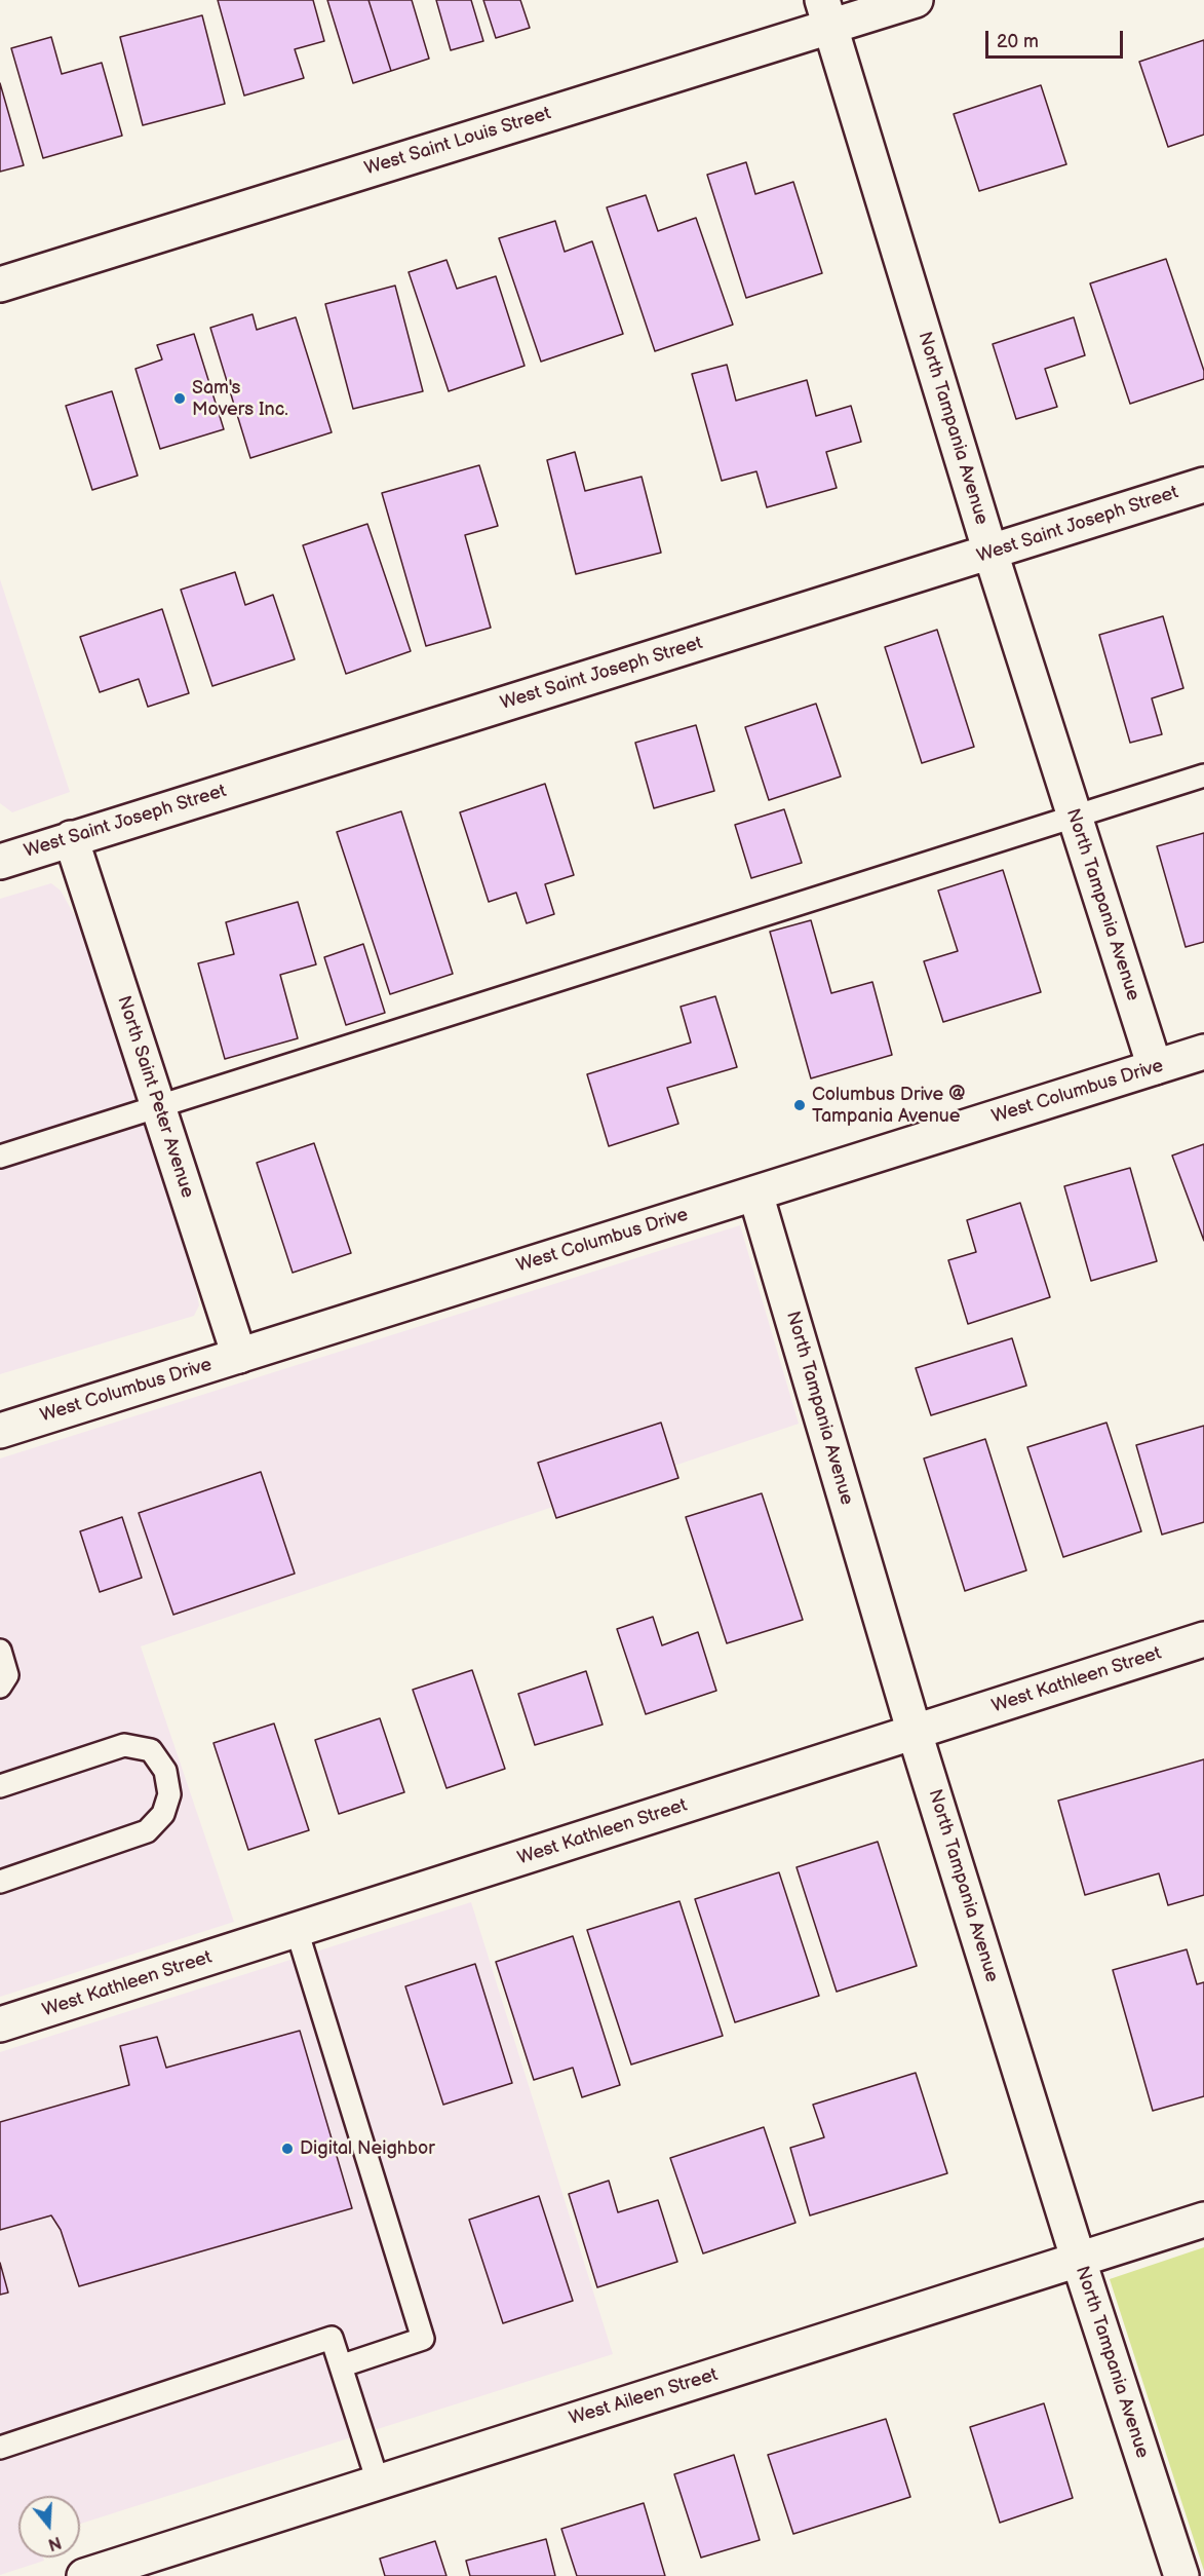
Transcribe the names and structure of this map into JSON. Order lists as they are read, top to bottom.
{
  "streets": {
    "street": [
      "West Saint Louis Street",
      "North Tampania Avenue",
      "West Saint Joseph Street",
      "West Columbus Drive",
      "North Saint Peter Avenue",
      "West Kathleen Street",
      "West Aileen Street"
    ]
  },
  "crossings": [
    ["West Saint Louis Street", "North Tampania Avenue"],
    ["North Tampania Avenue", "West Saint Joseph Street"],
    ["North Tampania Avenue", "West Columbus Drive"],
    ["North Tampania Avenue", "West Kathleen Street"],
    ["North Tampania Avenue", "West Aileen Street"],
    ["West Saint Joseph Street", "North Saint Peter Avenue"],
    ["West Columbus Drive", "North Saint Peter Avenue"]
  ],
  "places": ["Sam's Movers Inc.", "Columbus Drive @ Tampania Avenue", "Digital Neighbor"],
  "scale_bar": "20 m",
  "north": "bottom"
}
